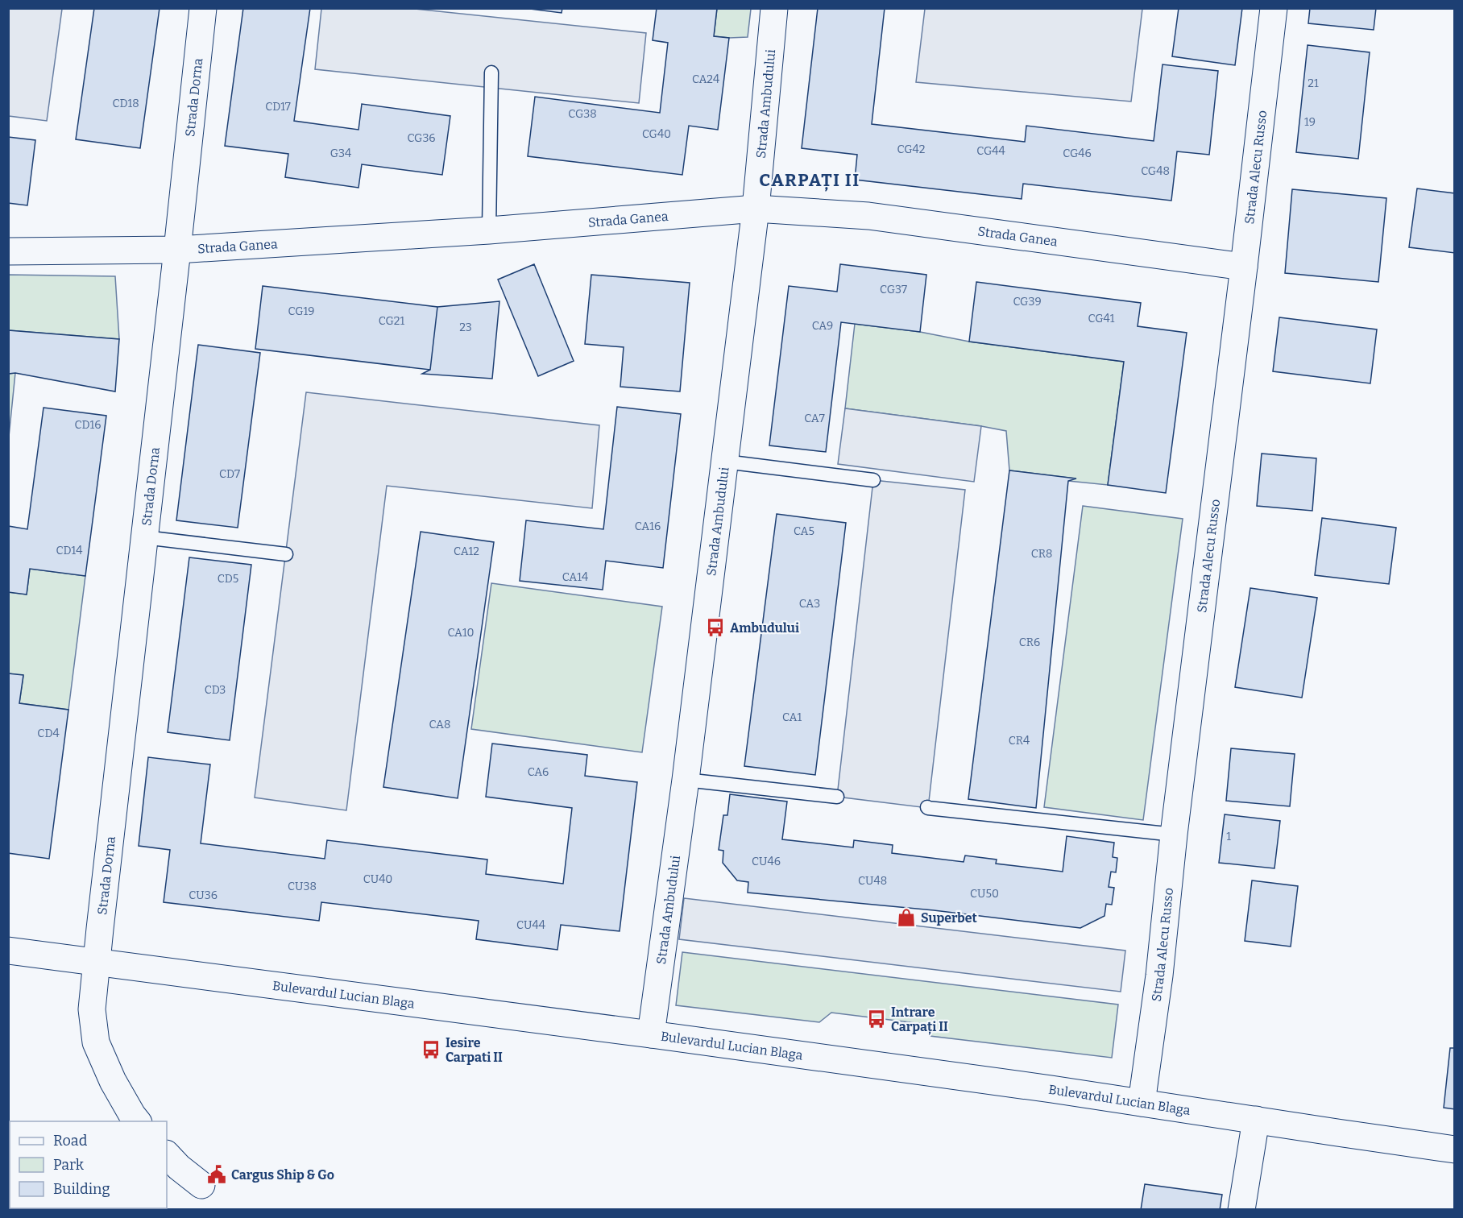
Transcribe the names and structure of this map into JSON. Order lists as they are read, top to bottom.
{
  "streets": {
    "street": [
      "Strada Dorna",
      "Strada Ambudului",
      "Strada Alecu Russo",
      "Strada Ganea",
      "Bulevardul Lucian Blaga"
    ]
  },
  "crossings": [
    ["Strada Dorna", "Strada Ganea"],
    ["Strada Dorna", "Bulevardul Lucian Blaga"],
    ["Strada Ambudului", "Strada Ganea"],
    ["Strada Ambudului", "Bulevardul Lucian Blaga"],
    ["Strada Alecu Russo", "Strada Ganea"],
    ["Strada Alecu Russo", "Bulevardul Lucian Blaga"]
  ],
  "districts": ["CARPAȚI II"],
  "places": {
    "bus stop": ["Ambudului", "Intrare Carpați II", "Iesire Carpati II"],
    "shop": ["Superbet"],
    "public building": ["Cargus Ship & Go"]
  },
  "house_numbers": [
    "CA24",
    "21",
    "CD18",
    "CD17",
    "CG38",
    "19",
    "CG40",
    "CG36",
    "CG42",
    "CG44",
    "G34",
    "CG46",
    "CG48",
    "CG37",
    "CG39",
    "CG19",
    "CG41",
    "CG21",
    "CA9",
    "23",
    "CA7",
    "CD16",
    "CD7",
    "CA16",
    "CA5",
    "CD14",
    "CA12",
    "CR8",
    "CA14",
    "CD5",
    "CA3",
    "CA10",
    "CR6",
    "CD3",
    "CA1",
    "CA8",
    "CD4",
    "CR4",
    "CA6",
    "1",
    "CU46",
    "CU40",
    "CU48",
    "CU38",
    "CU50",
    "CU36",
    "CU44"
  ],
  "legend": ["Road", "Park", "Building"]
}
